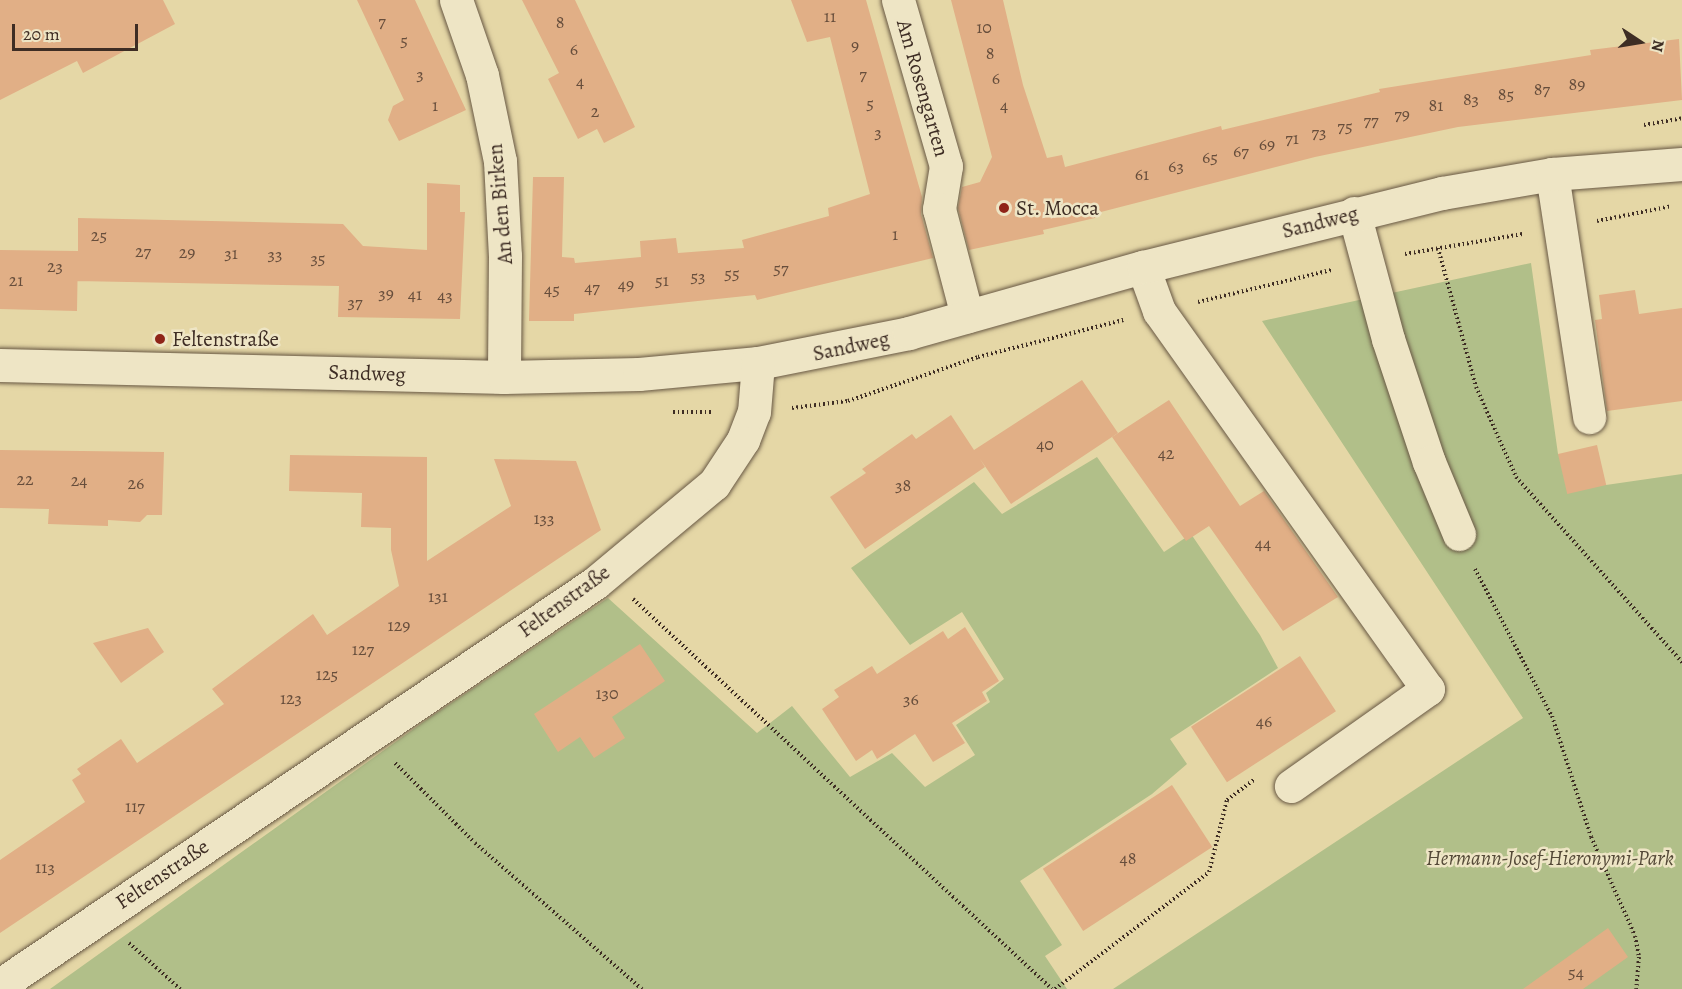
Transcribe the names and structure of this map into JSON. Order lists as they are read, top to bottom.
{
  "streets": {
    "street": [
      "Am Rosengarten",
      "An den Birken",
      "Sandweg",
      "Feltenstraße"
    ]
  },
  "crossings": [
    ["Am Rosengarten", "Sandweg"],
    ["An den Birken", "Sandweg"],
    ["Sandweg", "Feltenstraße"]
  ],
  "parks": ["Hermann-Josef-Hieronymi-Park"],
  "places": ["St. Mocca", "Feltenstraße"],
  "house_numbers": [
    "11",
    "7",
    "8",
    "10",
    "5",
    "9",
    "6",
    "8",
    "3",
    "7",
    "6",
    "4",
    "89",
    "87",
    "85",
    "83",
    "5",
    "1",
    "4",
    "81",
    "2",
    "79",
    "77",
    "75",
    "3",
    "73",
    "71",
    "69",
    "67",
    "65",
    "63",
    "61",
    "1",
    "25",
    "27",
    "29",
    "31",
    "33",
    "35",
    "23",
    "57",
    "55",
    "53",
    "21",
    "51",
    "49",
    "47",
    "45",
    "39",
    "41",
    "43",
    "37",
    "40",
    "42",
    "22",
    "24",
    "26",
    "38",
    "133",
    "44",
    "131",
    "129",
    "127",
    "125",
    "130",
    "123",
    "36",
    "46",
    "117",
    "48",
    "113",
    "54"
  ],
  "scale_bar": "20 m",
  "north": "right"
}
